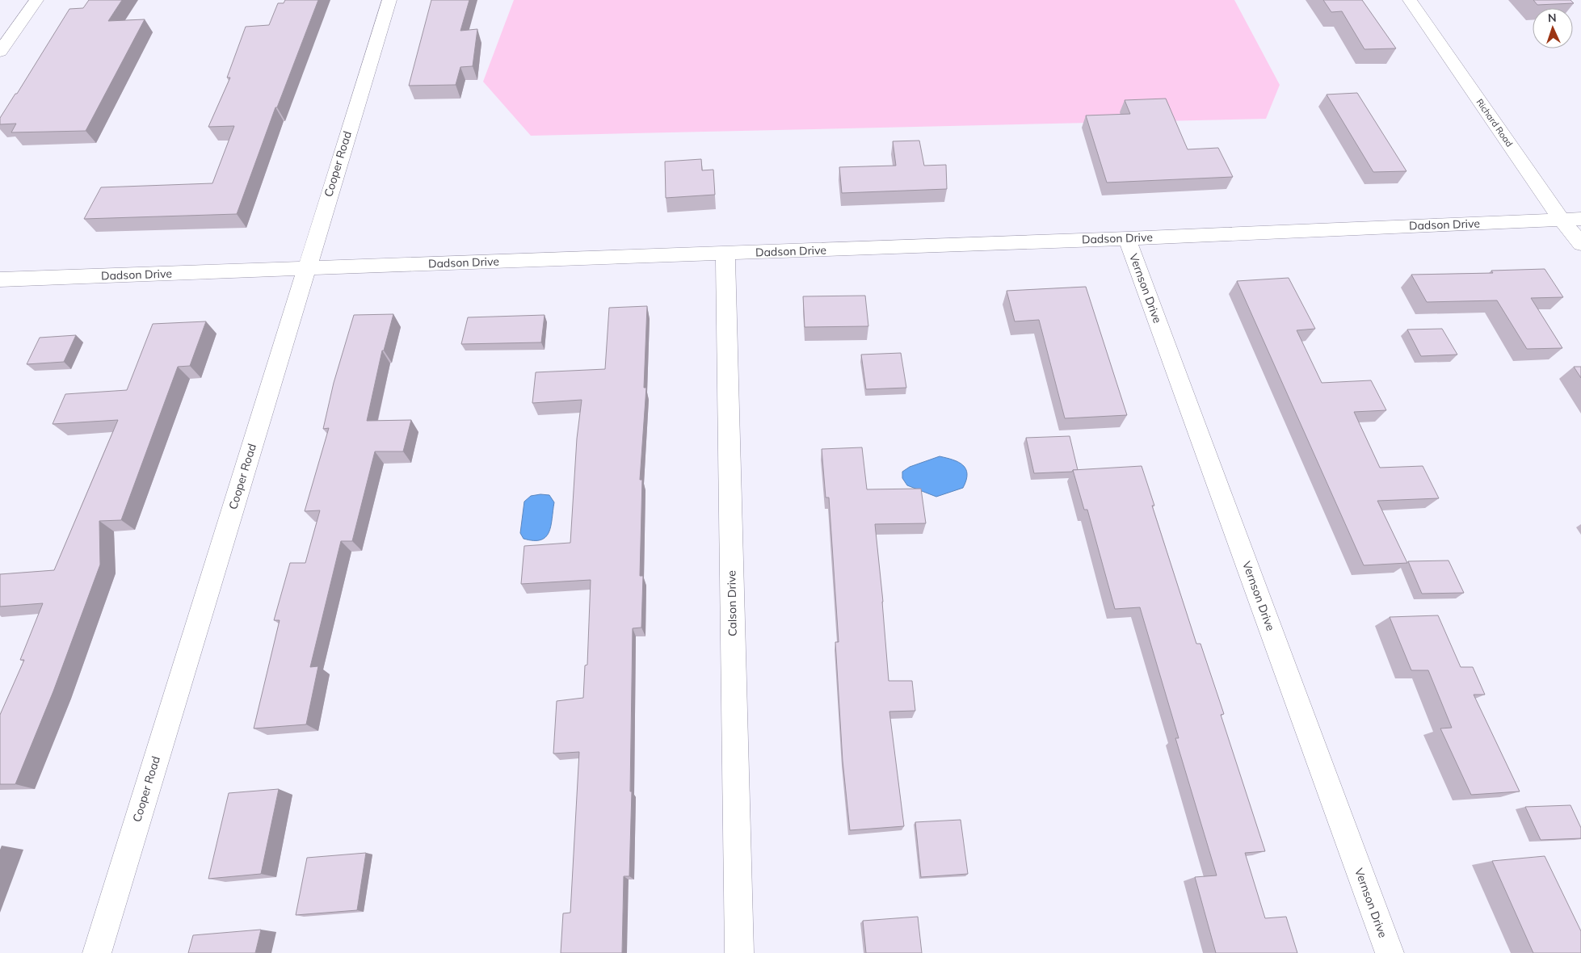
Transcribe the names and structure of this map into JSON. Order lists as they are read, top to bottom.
{
  "streets": {
    "street": [
      "Richard Road",
      "Cooper Road",
      "Dadson Drive",
      "Vernson Drive",
      "Calson Drive"
    ]
  },
  "crossings": [
    ["Richard Road", "Dadson Drive"],
    ["Cooper Road", "Dadson Drive"],
    ["Dadson Drive", "Vernson Drive"],
    ["Dadson Drive", "Calson Drive"]
  ],
  "north": "top"
}
